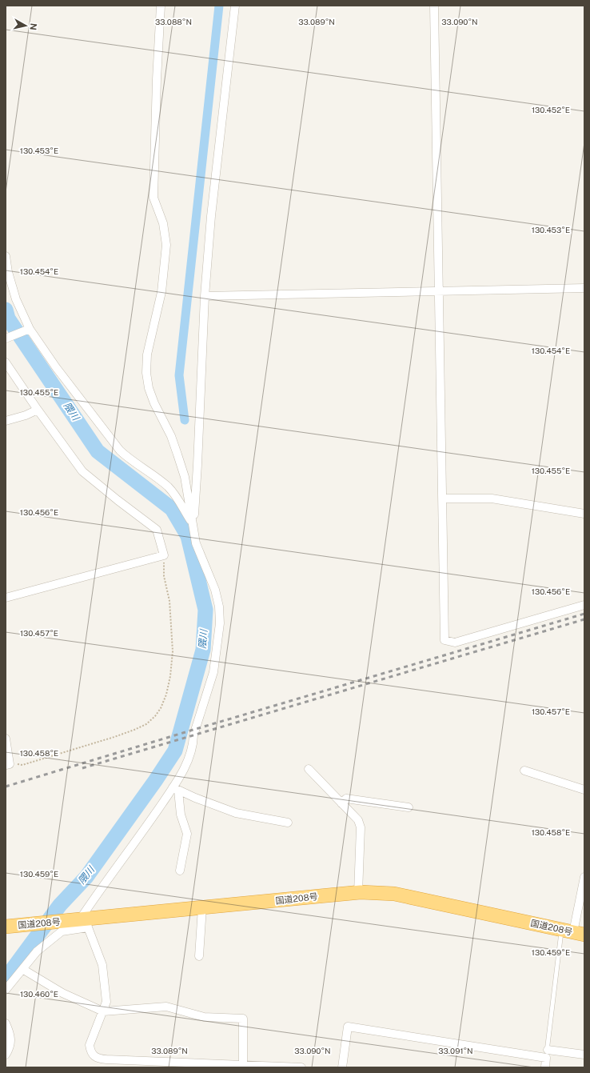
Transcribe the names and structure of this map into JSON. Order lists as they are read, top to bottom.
{
  "streets": {
    "highway": ["国道208号"]
  },
  "water": ["隈川"],
  "north": "right",
  "coordinates": [
    "33.088°N",
    "33.089°N",
    "33.090°N",
    "130.452°E",
    "130.453°E",
    "130.454°E",
    "130.455°E",
    "130.456°E",
    "130.457°E",
    "130.458°E",
    "130.459°E",
    "130.460°E",
    "33.091°N"
  ]
}
